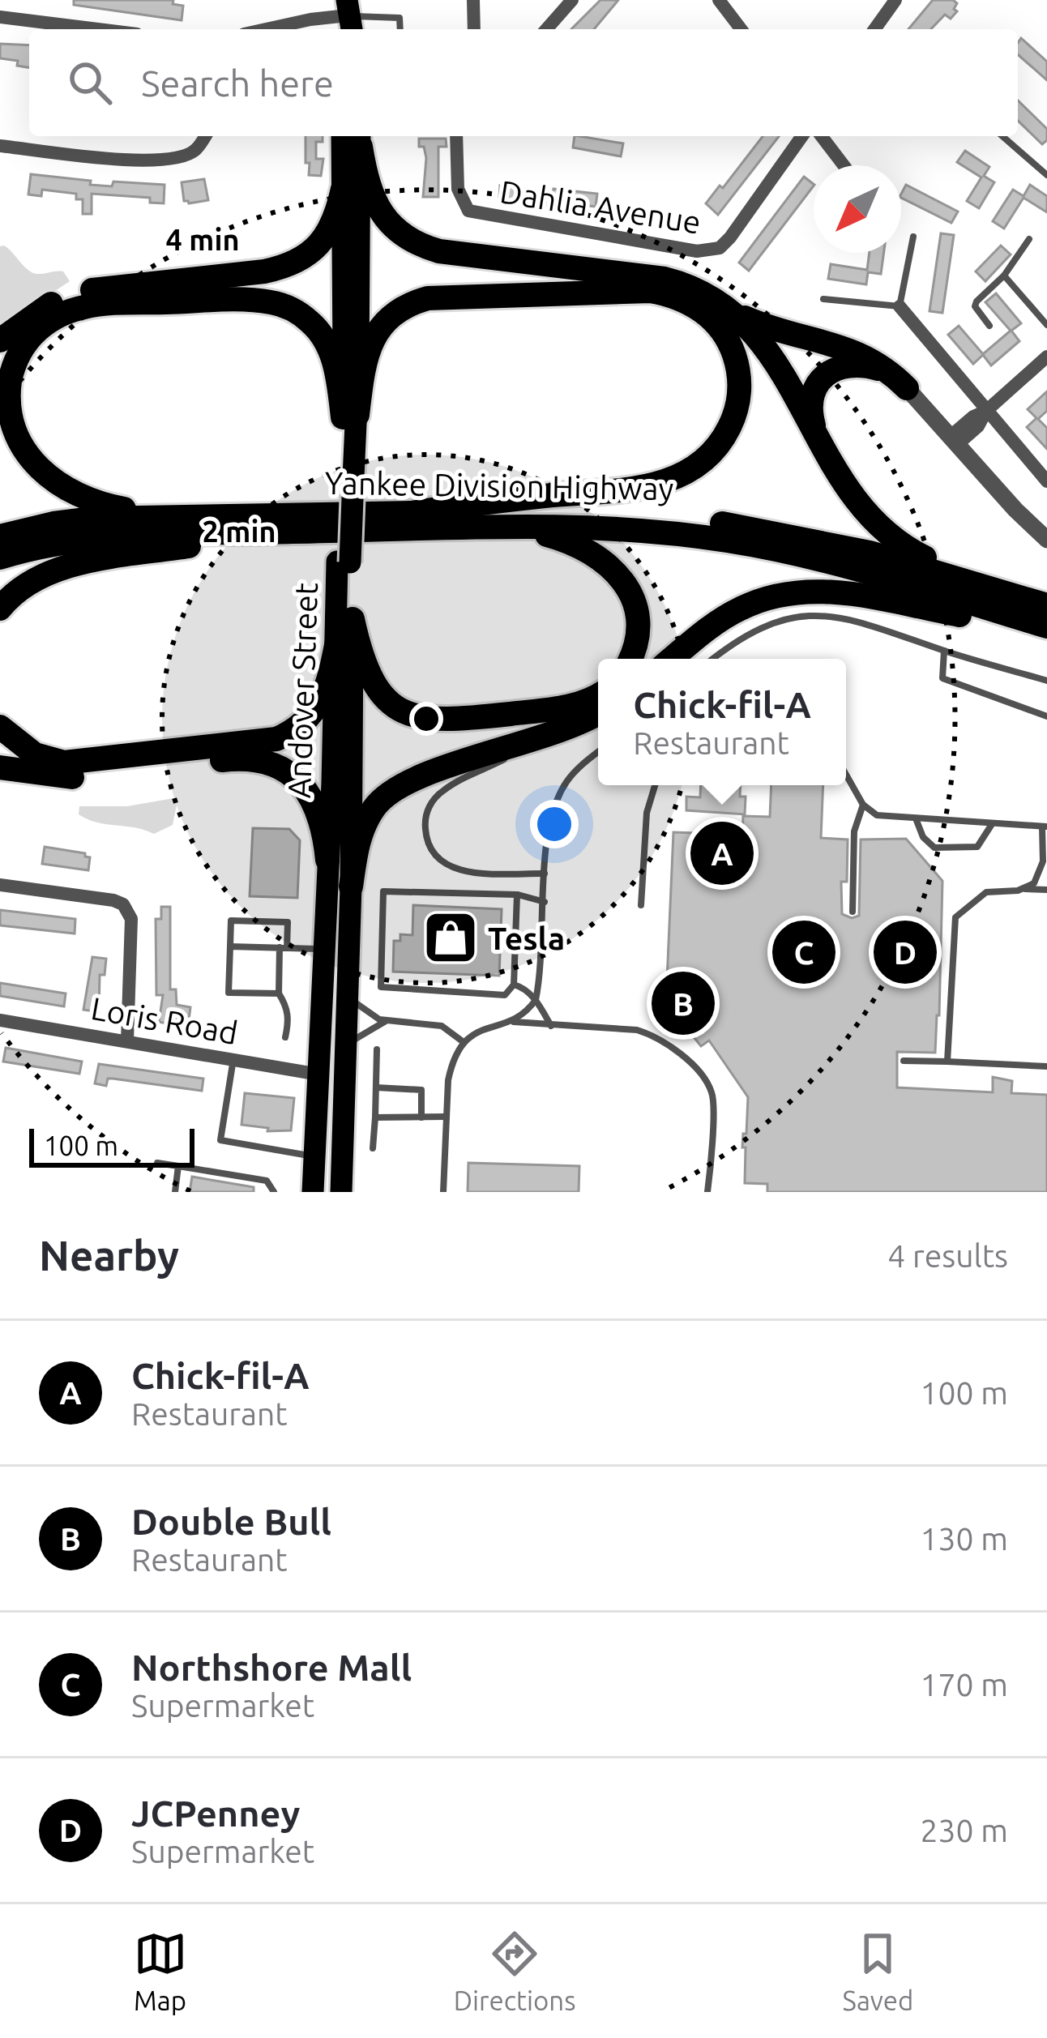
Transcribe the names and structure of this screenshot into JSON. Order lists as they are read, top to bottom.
{
  "streets": {
    "highway": ["Yankee Division Highway", "Andover Street"],
    "street": ["Dahlia Avenue", "Loris Road"]
  },
  "crossings": [
    ["Andover Street", "Loris Road"]
  ],
  "places": {
    "shop": ["Tesla"]
  },
  "scale_bar": "100 m",
  "north": "bottom left",
  "page": {
    "search": "Search here",
    "popup": ["Chick-fil-A", "Restaurant"],
    "pins": [
      "A",
      "C",
      "D",
      "B"
    ],
    "scale": "100 m",
    "heading": ["Nearby", "4 results"],
    "list": [
      {
        "mark": "A",
        "name": "Chick-fil-A",
        "note": "Restaurant",
        "value": "100 m"
      },
      {
        "mark": "B",
        "name": "Double Bull",
        "note": "Restaurant",
        "value": "130 m"
      },
      {
        "mark": "C",
        "name": "Northshore Mall",
        "note": "Supermarket",
        "value": "170 m"
      },
      {
        "mark": "D",
        "name": "JCPenney",
        "note": "Supermarket",
        "value": "230 m"
      }
    ],
    "nav": ["Map", "Directions", "Saved"]
  },
  "rings": ["4 min", "2 min"]
}
